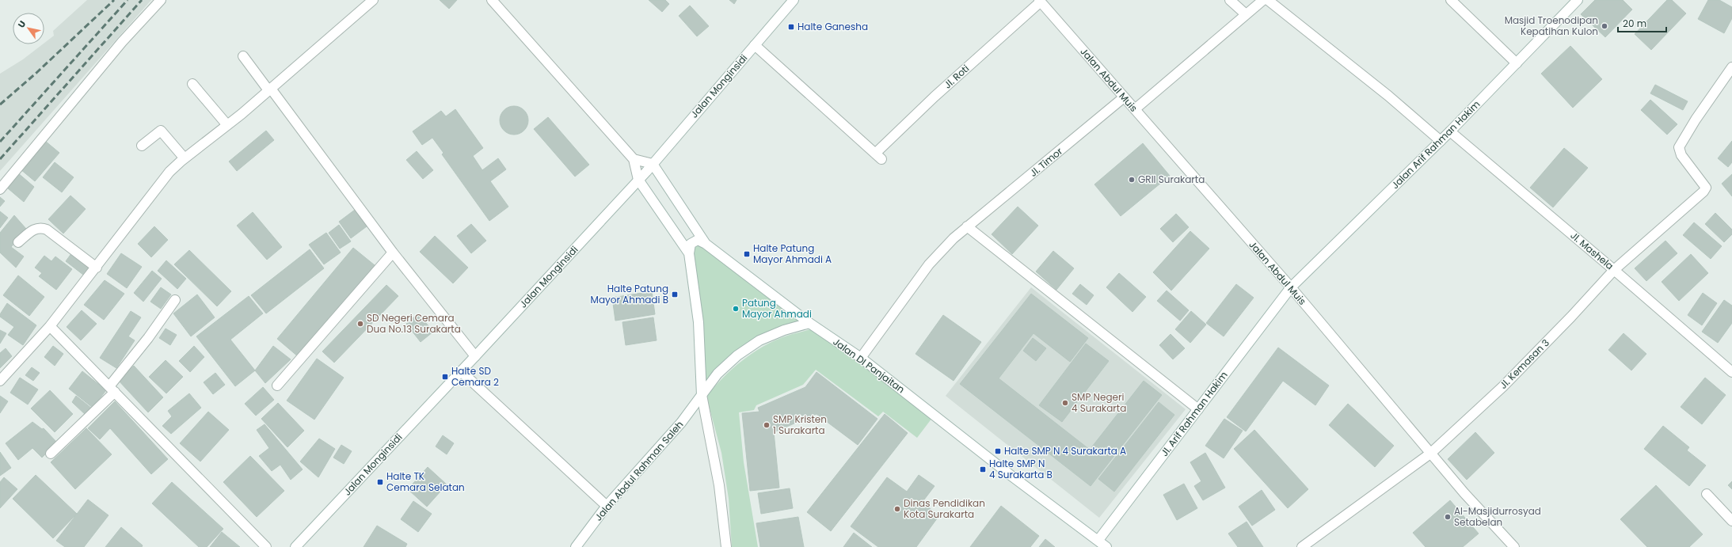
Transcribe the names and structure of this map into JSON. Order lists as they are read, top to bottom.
{
  "streets": {
    "street": [
      "Jl. Roti",
      "Jalan Abdul Muis",
      "Jalan Monginsidi",
      "Jalan Arif Rahman Hakim",
      "Jl. Timor",
      "Jl. Mashela",
      "Jl. Kemasan 3",
      "Jalan DI Panjaitan",
      "Jl. Arif Rahman Hakim",
      "Jalan Abdul Rahman Saleh"
    ]
  },
  "crossings": [
    ["Jl. Roti", "Jalan Abdul Muis"],
    ["Jl. Roti", "Jalan Monginsidi"],
    ["Jalan Abdul Muis", "Jalan Arif Rahman Hakim"],
    ["Jalan Abdul Muis", "Jl. Timor"],
    ["Jalan Abdul Muis", "Jl. Kemasan 3"],
    ["Jalan Abdul Muis", "Jl. Arif Rahman Hakim"],
    ["Jalan Monginsidi", "Jalan DI Panjaitan"],
    ["Jalan Arif Rahman Hakim", "Jl. Mashela"],
    ["Jalan Arif Rahman Hakim", "Jl. Arif Rahman Hakim"],
    ["Jl. Timor", "Jalan DI Panjaitan"],
    ["Jl. Mashela", "Jl. Kemasan 3"],
    ["Jalan DI Panjaitan", "Jl. Arif Rahman Hakim"],
    ["Jalan DI Panjaitan", "Jalan Abdul Rahman Saleh"]
  ],
  "places": {
    "other": [
      "Masjid Troenodipan Kepatihan Kulon",
      "GRII Surakarta",
      "Patung Mayor Ahmadi",
      "SD Negeri Cemara Dua No.13 Surakarta",
      "SMP Negeri 4 Surakarta",
      "SMP Kristen 1 Surakarta",
      "Dinas Pendidikan Kota Surakarta",
      "Al-Masjidurrosyad Setabelan"
    ],
    "transit": [
      "Halte Ganesha",
      "Halte Patung Mayor Ahmadi A",
      "Halte Patung Mayor Ahmadi B",
      "Halte SD Cemara 2",
      "Halte SMP N 4 Surakarta A",
      "Halte SMP N 4 Surakarta B",
      "Halte TK Cemara Selatan"
    ]
  },
  "scale_bar": "20 m",
  "north": "top left"
}
